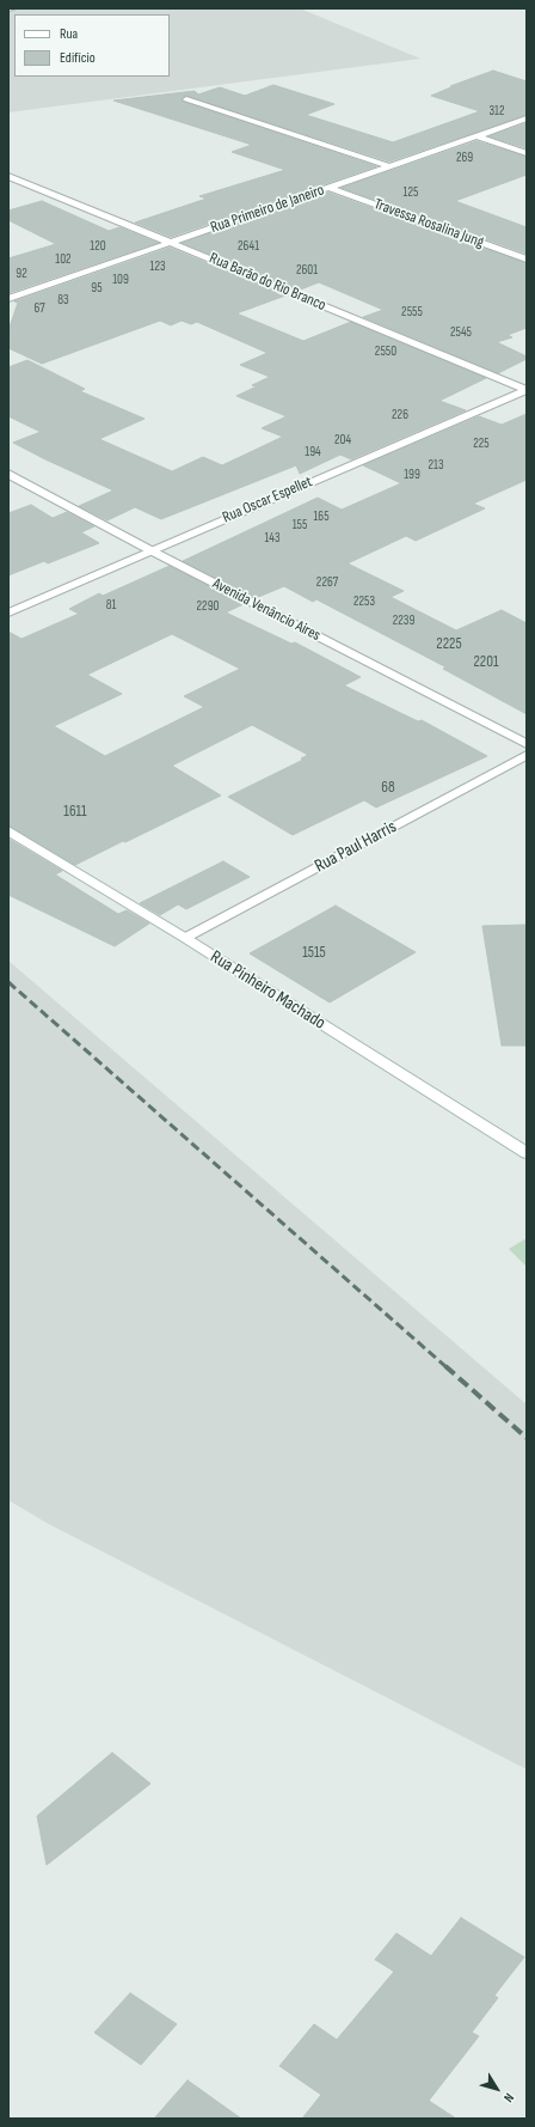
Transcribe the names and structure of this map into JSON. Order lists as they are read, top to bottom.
{
  "streets": {
    "street": [
      "Rua Primeiro de Janeiro",
      "Travessa Rosalina Jung",
      "Rua Barão do Rio Branco",
      "Rua Oscar Espellet",
      "Avenida Venâncio Aires",
      "Rua Paul Harris",
      "Rua Pinheiro Machado"
    ]
  },
  "crossings": [
    ["Rua Primeiro de Janeiro", "Travessa Rosalina Jung"],
    ["Rua Primeiro de Janeiro", "Rua Barão do Rio Branco"],
    ["Rua Barão do Rio Branco", "Rua Oscar Espellet"],
    ["Rua Oscar Espellet", "Avenida Venâncio Aires"],
    ["Rua Paul Harris", "Rua Pinheiro Machado"]
  ],
  "house_numbers": [
    "312",
    "269",
    "125",
    "120",
    "2641",
    "102",
    "123",
    "2601",
    "92",
    "109",
    "95",
    "83",
    "67",
    "2555",
    "2545",
    "2550",
    "226",
    "204",
    "225",
    "194",
    "213",
    "199",
    "165",
    "155",
    "143",
    "2267",
    "2253",
    "81",
    "2290",
    "2239",
    "2225",
    "2201",
    "68",
    "1611",
    "1515"
  ],
  "legend": ["Rua", "Edifício"],
  "north": "bottom right"
}
